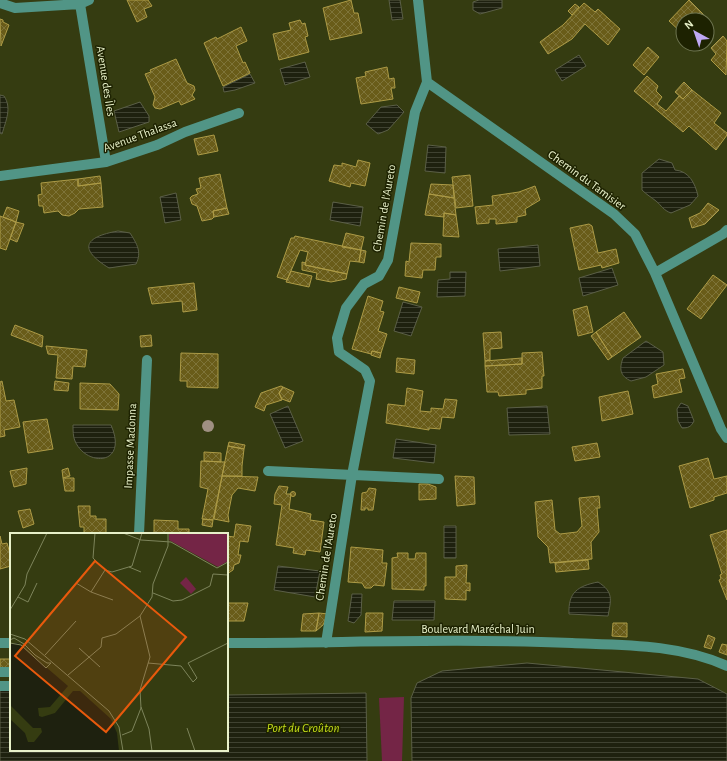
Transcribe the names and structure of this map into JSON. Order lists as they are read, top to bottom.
{
  "streets": {
    "street": [
      "Avenue des Îles",
      "Avenue Thalassa",
      "Chemin du Tamisier",
      "Chemin de l'Aureto",
      "Impasse Madonna",
      "Boulevard Maréchal Juin"
    ]
  },
  "crossings": [
    ["Avenue des Îles", "Avenue Thalassa"],
    ["Chemin du Tamisier", "Chemin de l'Aureto"],
    ["Chemin de l'Aureto", "Boulevard Maréchal Juin"]
  ],
  "water": ["Port du Croûton"],
  "north": "top left"
}
